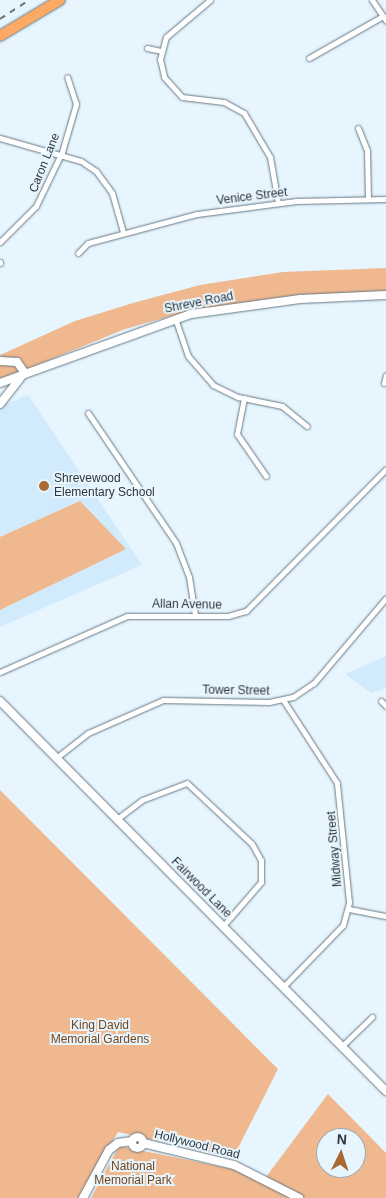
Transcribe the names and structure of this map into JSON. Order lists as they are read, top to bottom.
{
  "streets": {
    "street": [
      "Caron Lane",
      "Venice Street",
      "Shreve Road",
      "Allan Avenue",
      "Tower Street",
      "Midway Street",
      "Fairwood Lane",
      "Hollywood Road"
    ]
  },
  "crossings": [
    ["Tower Street", "Midway Street"],
    ["Tower Street", "Fairwood Lane"]
  ],
  "parks": ["King David Memorial Gardens", "National Memorial Park"],
  "places": ["Shrevewood Elementary School"],
  "north": "top"
}
